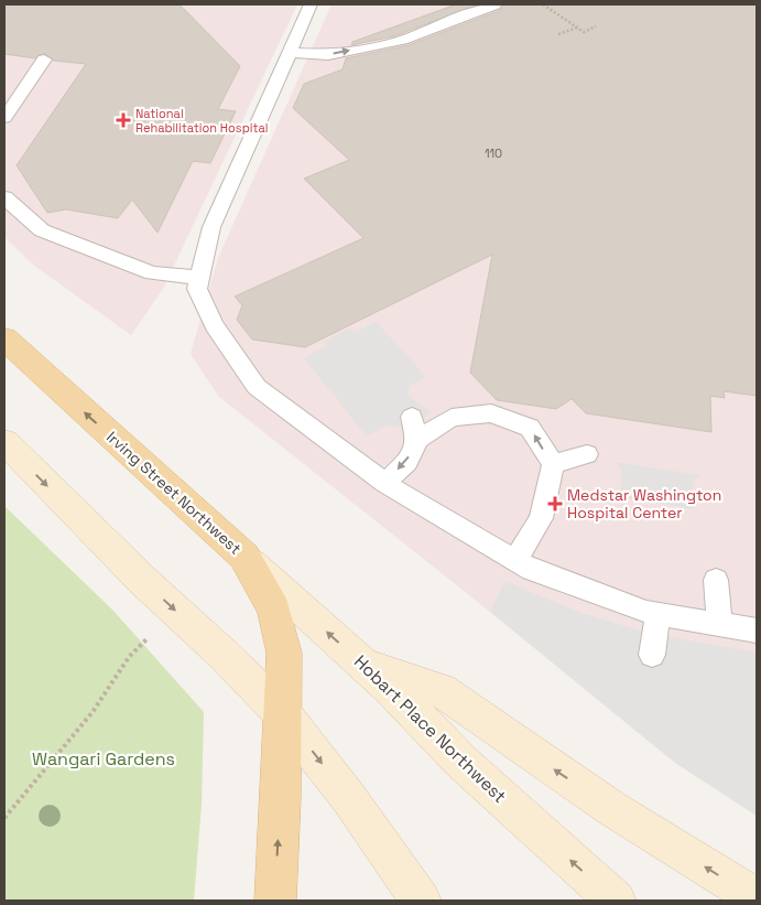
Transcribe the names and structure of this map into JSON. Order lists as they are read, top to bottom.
{
  "streets": {
    "main road": ["Irving Street Northwest", "Hobart Place Northwest"]
  },
  "crossings": [
    ["Irving Street Northwest", "Hobart Place Northwest"]
  ],
  "parks": ["Wangari Gardens"],
  "places": {
    "health": ["National Rehabilitation Hospital", "Medstar Washington Hospital Center"]
  },
  "house_numbers": ["110"]
}
